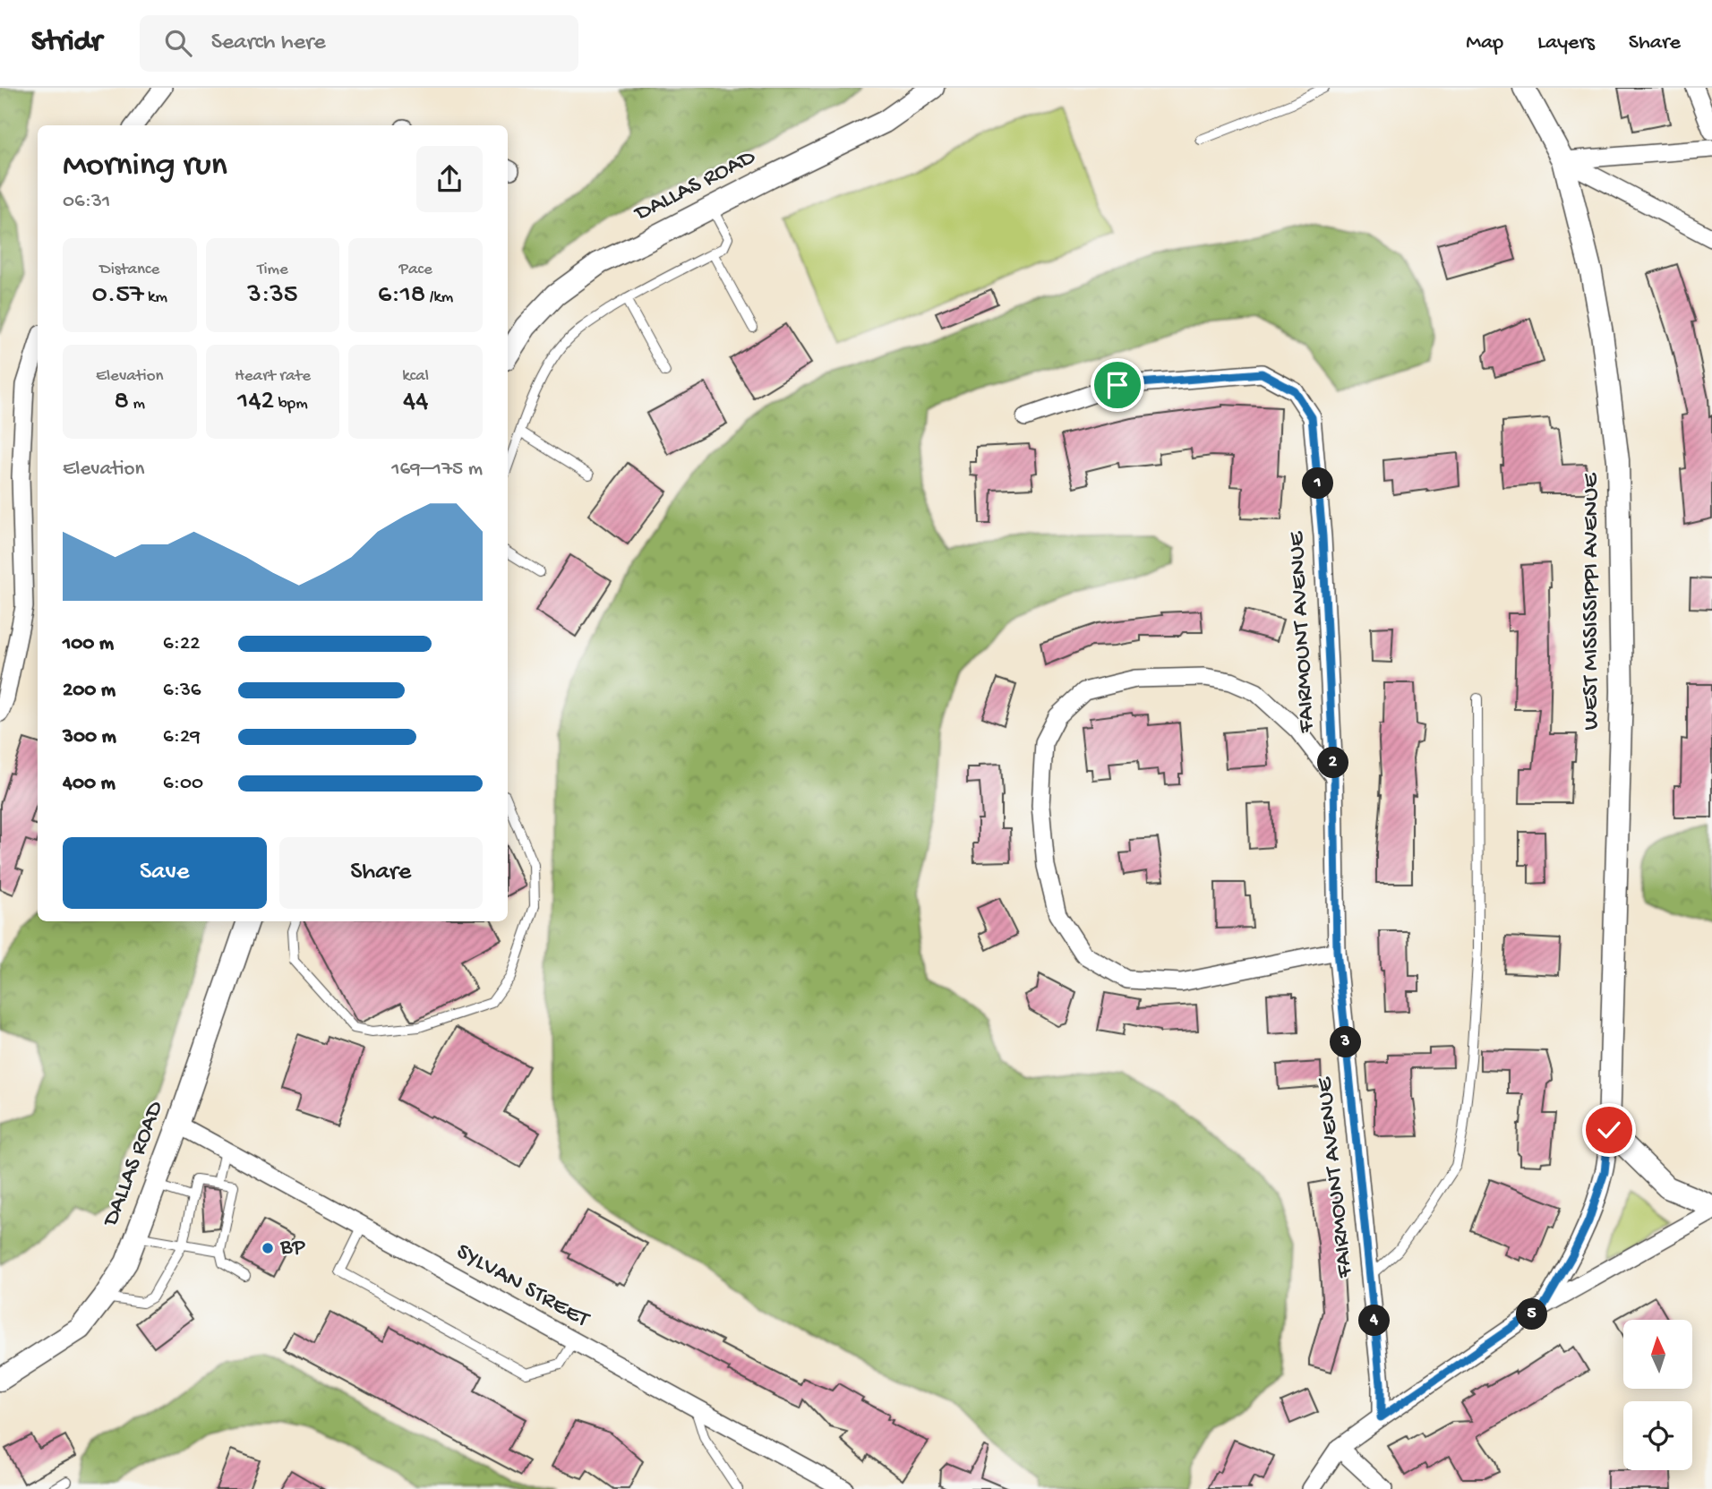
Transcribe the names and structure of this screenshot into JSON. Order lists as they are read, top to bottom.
{
  "streets": {
    "street": [
      "DALLAS ROAD",
      "WEST MISSISSIPPI AVENUE",
      "FAIRMOUNT AVENUE",
      "SYLVAN STREET"
    ]
  },
  "crossings": [
    ["DALLAS ROAD", "SYLVAN STREET"]
  ],
  "places": ["BP"],
  "north": "top",
  "page": {
    "header": "Stridr",
    "search": "Search here",
    "nav": ["Map", "Layers", "Share"],
    "heading": ["Morning run", "06:31"],
    "stats": [
      ["Distance", "0.57 km"],
      ["Time", "3:35"],
      ["Pace", "6:18 /km"],
      ["Elevation", "8 m"],
      ["Heart rate", "142 bpm"],
      ["kcal", "44"]
    ],
    "chart": ["Elevation", "169–175 m"],
    "pins": [
      "1",
      "2",
      "3",
      "5",
      "4"
    ],
    "list": [
      {
        "name": "100 m",
        "note": "6:22"
      },
      {
        "name": "200 m",
        "note": "6:36"
      },
      {
        "name": "300 m",
        "note": "6:29"
      },
      {
        "name": "400 m",
        "note": "6:00"
      }
    ],
    "buttons": ["Save", "Share"]
  }
}
